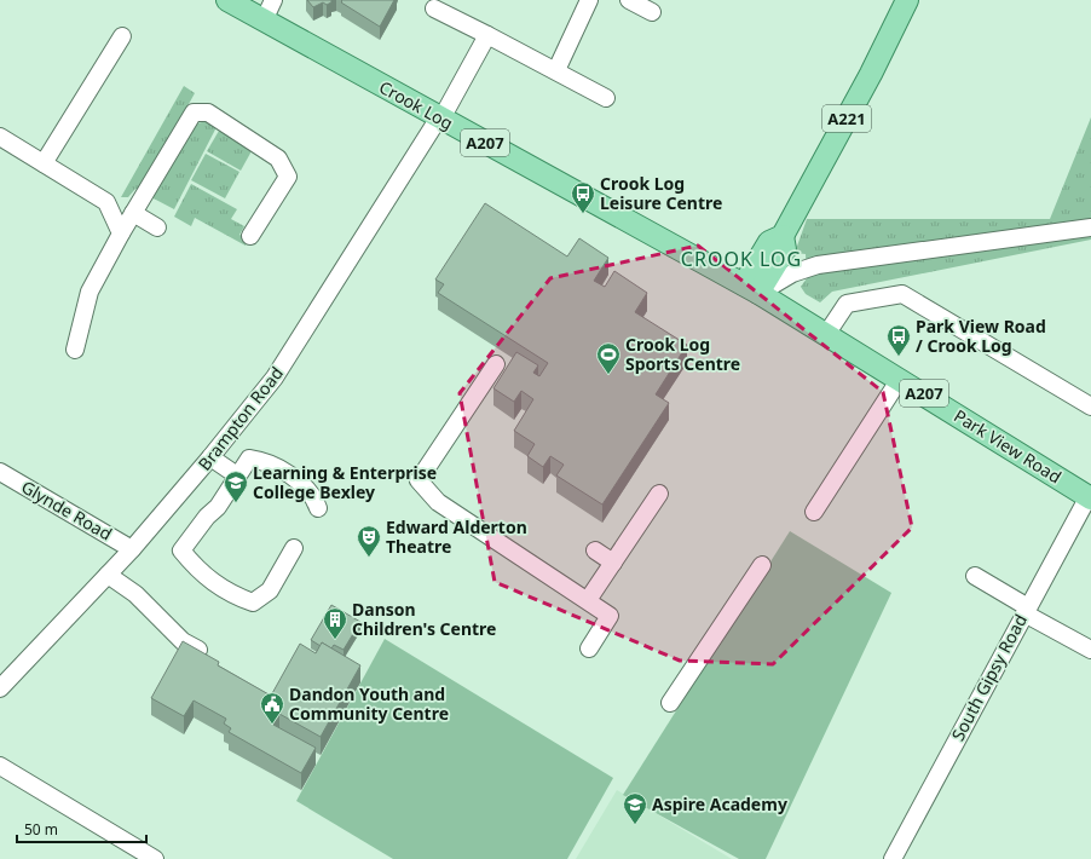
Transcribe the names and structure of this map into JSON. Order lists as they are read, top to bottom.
{
  "streets": {
    "main road": [
      "Crook Log",
      "A221",
      "A207",
      "Park View Road"
    ],
    "street": ["Brampton Road", "Glynde Road", "South Gipsy Road"]
  },
  "crossings": [
    ["Crook Log", "A221"],
    ["Crook Log", "Brampton Road"],
    ["Crook Log", "Park View Road"],
    ["A221", "Park View Road"],
    ["Brampton Road", "Glynde Road"],
    ["Park View Road", "South Gipsy Road"]
  ],
  "districts": ["CROOK LOG"],
  "places": {
    "bus stop": ["Crook Log Leisure Centre", "Park View Road / Crook Log"],
    "sports": ["Crook Log Sports Centre"],
    "school or university": ["Learning & Enterprise College Bexley", "Aspire Academy"],
    "theatre": ["Edward Alderton Theatre"],
    "building": ["Danson Children's Centre"],
    "public building": ["Dandon Youth and Community Centre"]
  },
  "scale_bar": "50 m"
}
